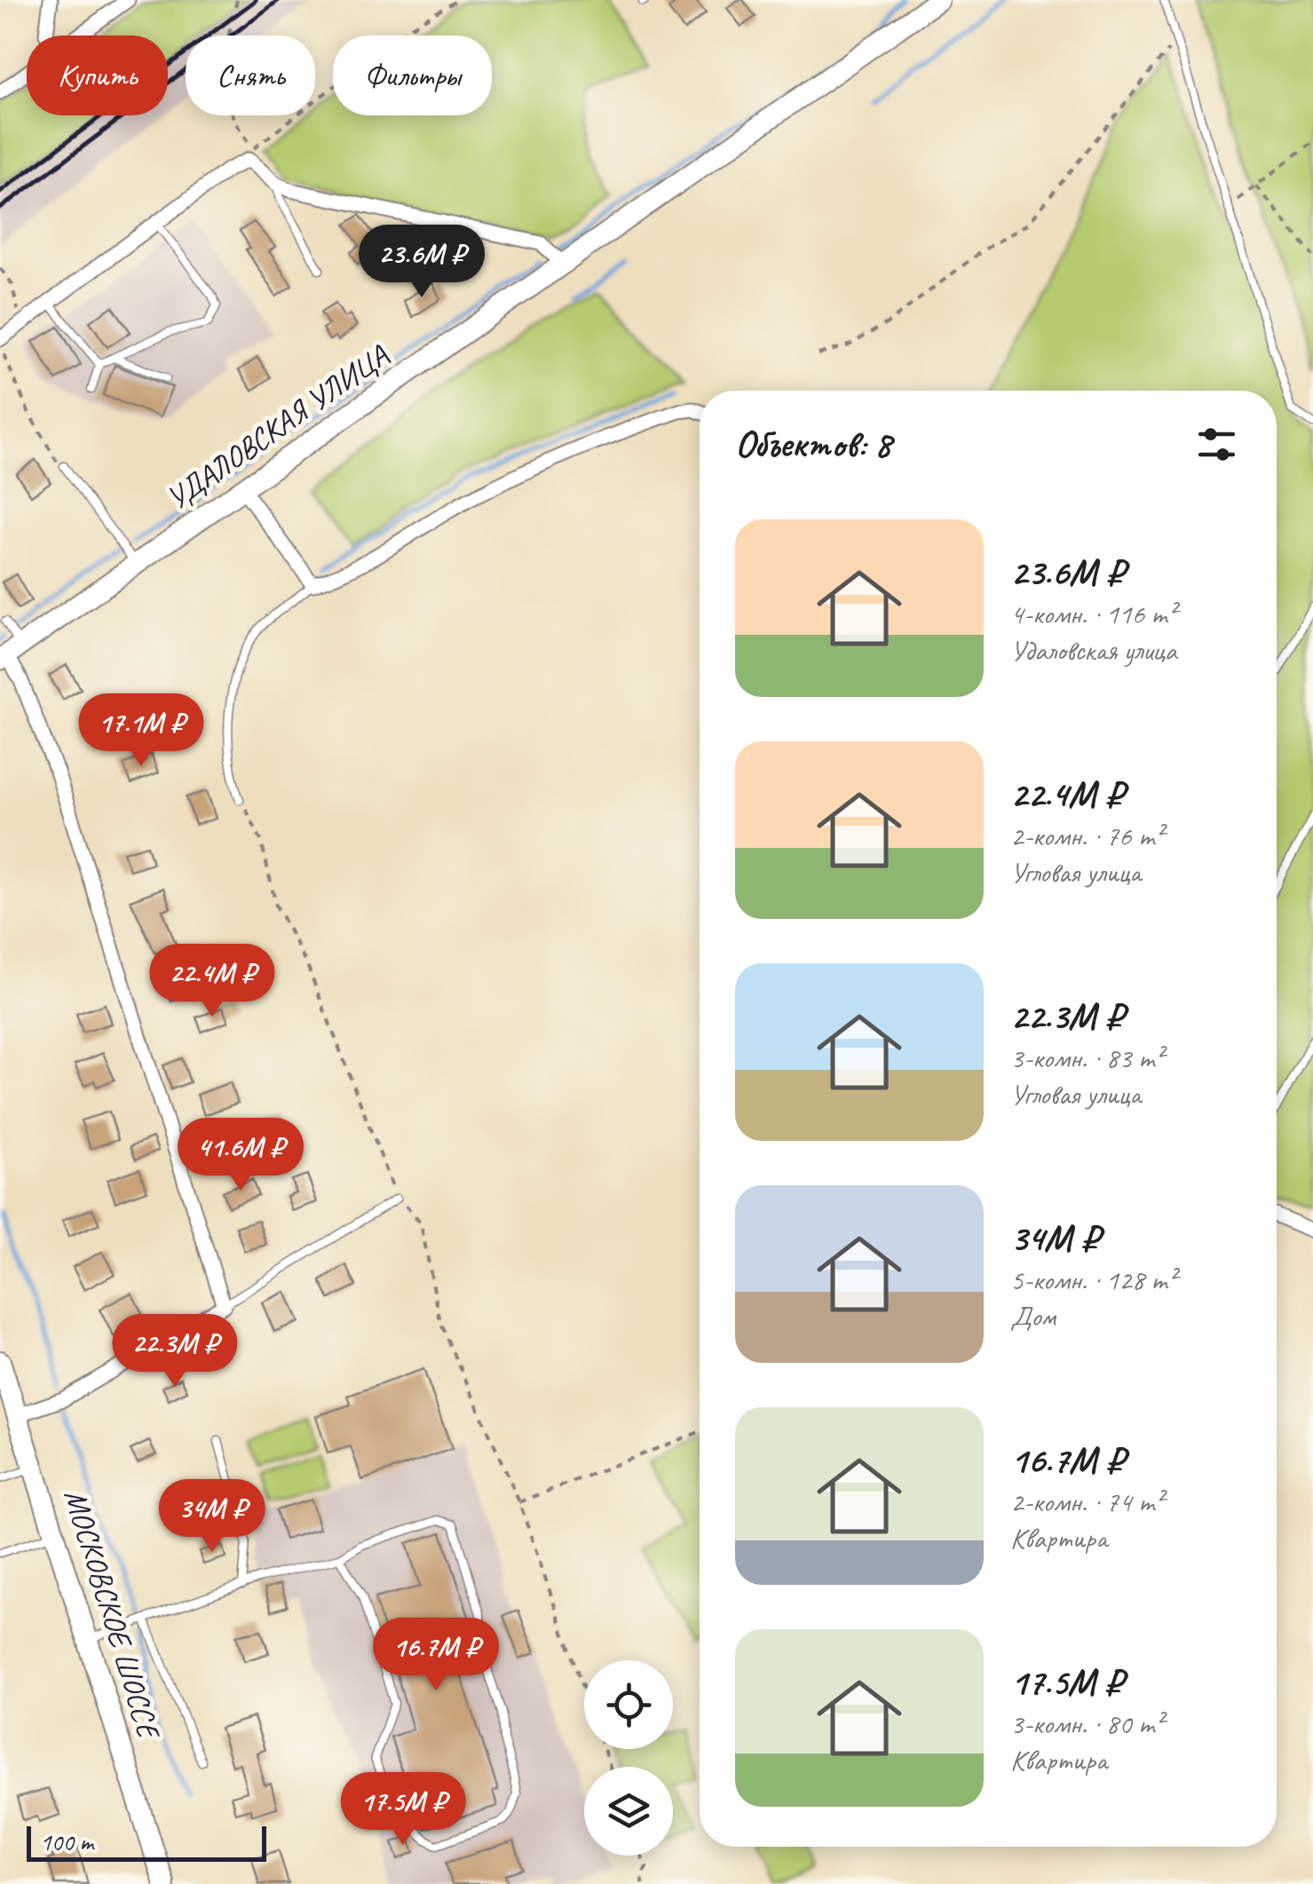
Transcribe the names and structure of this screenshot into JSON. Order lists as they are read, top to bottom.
{
  "streets": {
    "main road": ["УДАЛОВСКАЯ УЛИЦА", "МОСКОВСКОЕ ШОССЕ"]
  },
  "scale_bar": "100 m",
  "page": {
    "chip": ["Купить", "Снять", "Фильтры"],
    "price": [
      "23.6M ₽",
      "17.1M ₽",
      "22.4M ₽",
      "41.6M ₽",
      "22.3M ₽",
      "34M ₽",
      "16.7M ₽",
      "17.5M ₽"
    ],
    "heading": "Объектов: 8",
    "list": [
      {
        "name": "23.6M ₽",
        "note": "4-комн. · 116 m² · Удаловская улица"
      },
      {
        "name": "22.4M ₽",
        "note": "2-комн. · 76 m² · Угловая улица"
      },
      {
        "name": "22.3M ₽",
        "note": "3-комн. · 83 m² · Угловая улица"
      },
      {
        "name": "34M ₽",
        "note": "5-комн. · 128 m² · Дом"
      },
      {
        "name": "16.7M ₽",
        "note": "2-комн. · 74 m² · Квартира"
      },
      {
        "name": "17.5M ₽",
        "note": "3-комн. · 80 m² · Квартира"
      }
    ],
    "scale": "100 m"
  }
}
